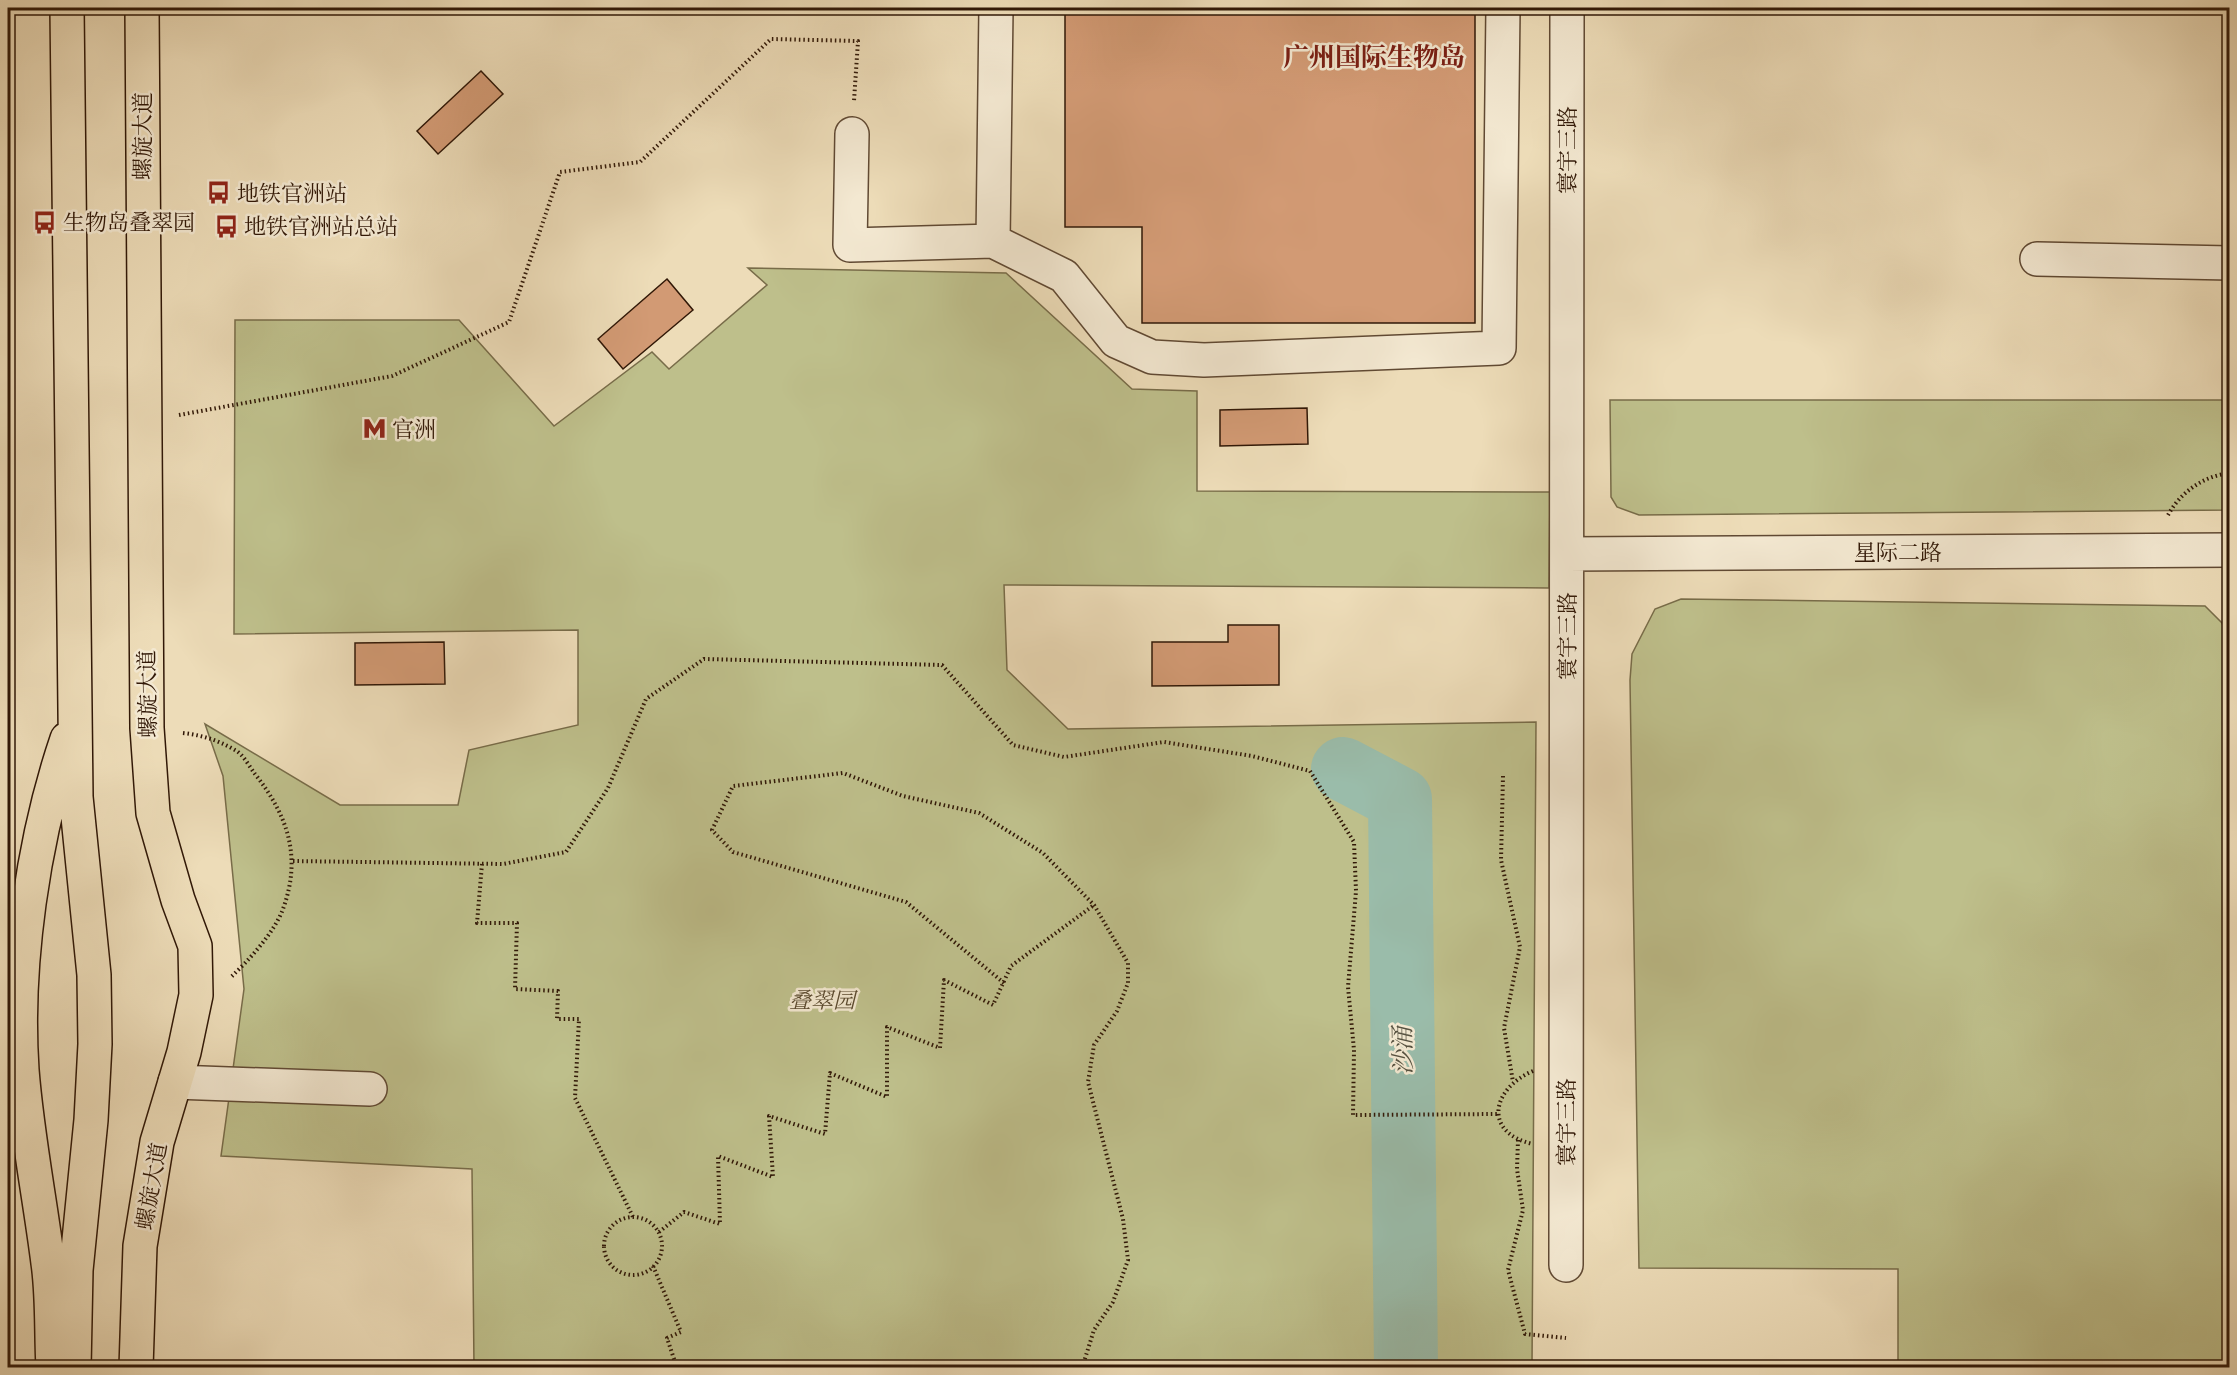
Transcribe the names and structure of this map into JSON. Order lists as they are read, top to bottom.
{
  "streets": {
    "main road": ["螺旋大道"],
    "street": ["寰宇三路", "星际二路"]
  },
  "crossings": [
    ["寰宇三路", "星际二路"]
  ],
  "districts": ["广州国际生物岛"],
  "water": ["沙涌"],
  "parks": ["叠翠园"],
  "places": {
    "bus stop": ["地铁官洲站", "生物岛叠翠园", "地铁官洲站总站"],
    "metro station": ["官洲"]
  }
}
